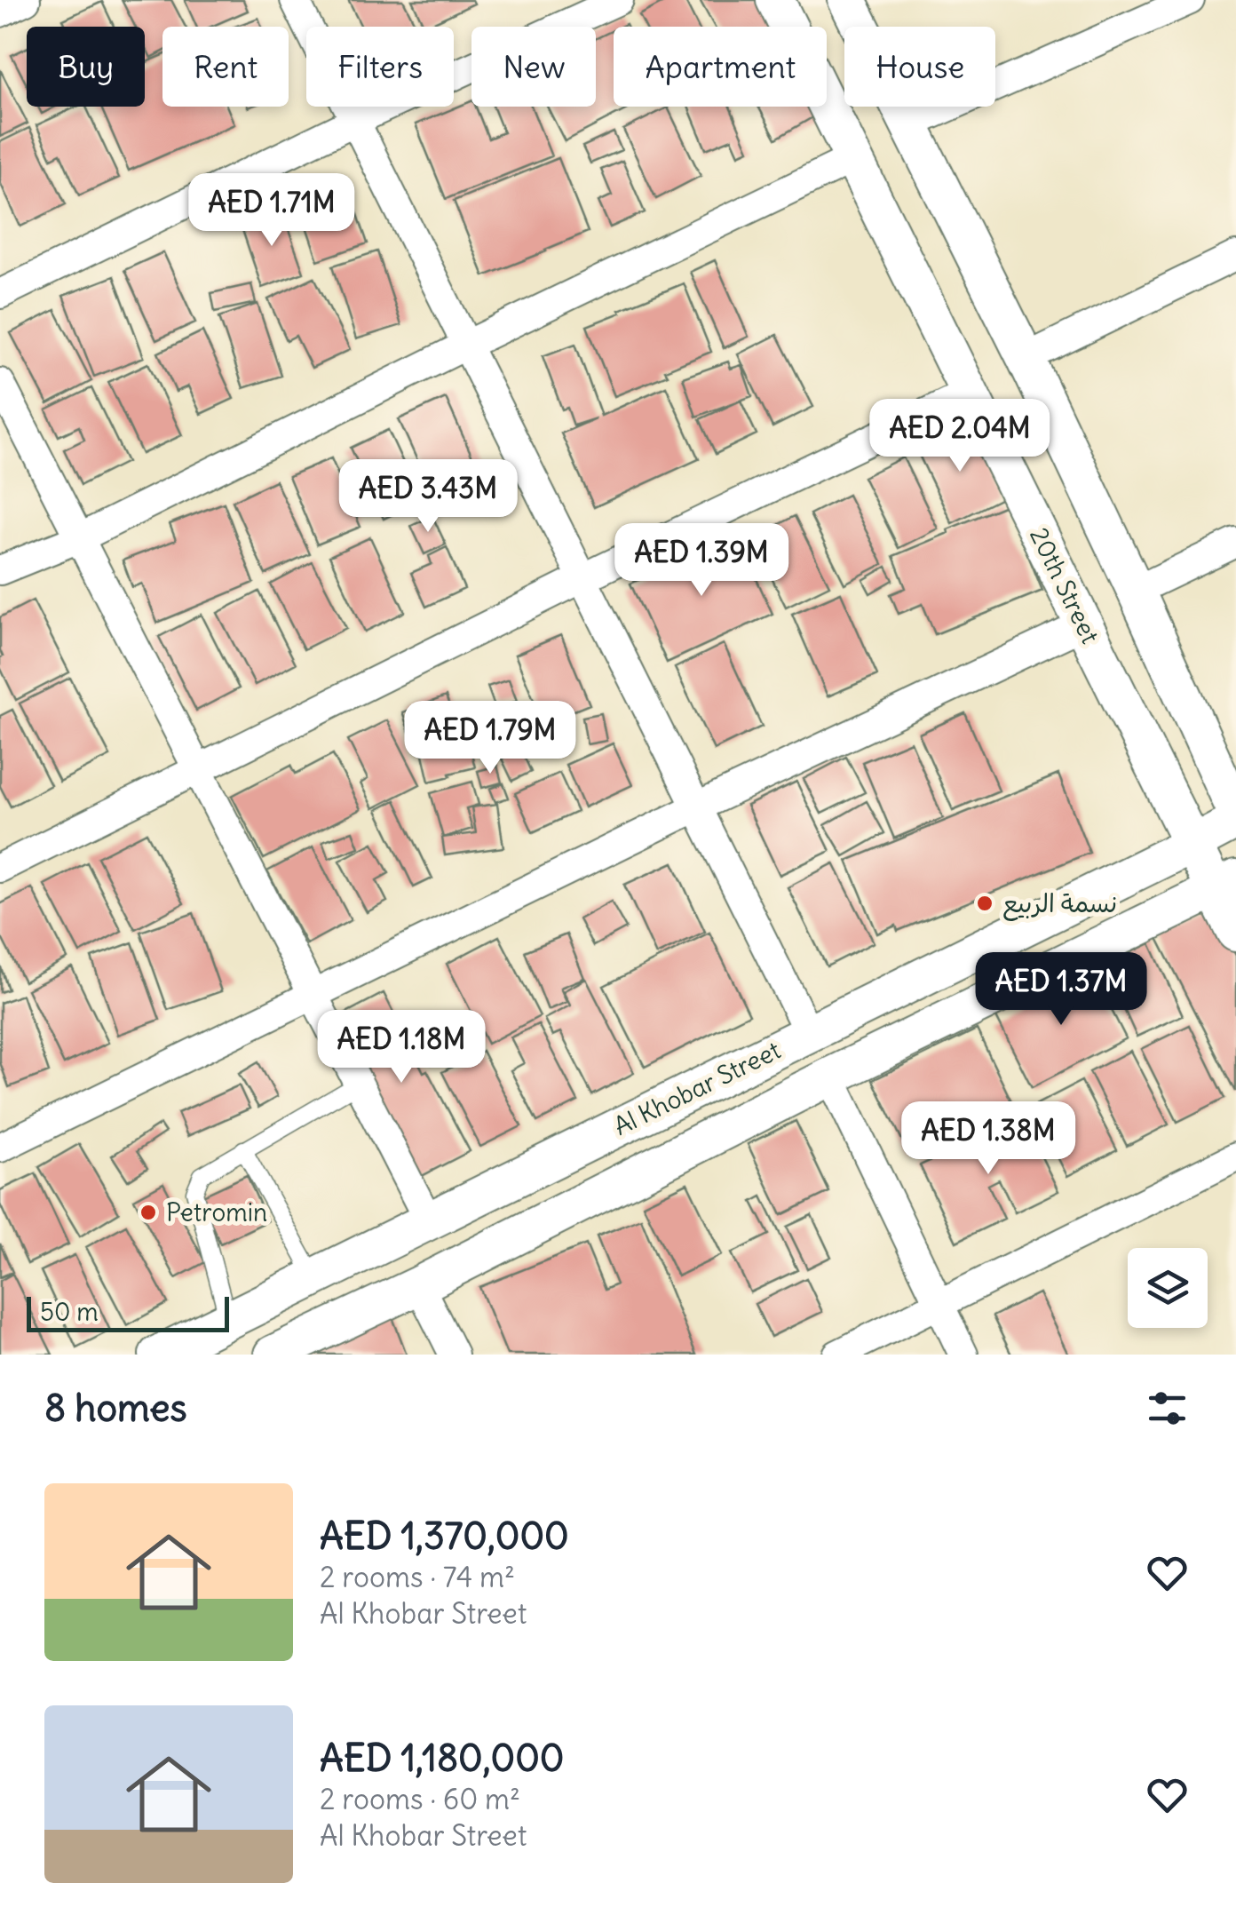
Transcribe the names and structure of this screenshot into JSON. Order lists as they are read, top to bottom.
{
  "streets": {
    "street": ["20th Street", "Al Khobar Street"]
  },
  "crossings": [
    ["20th Street", "Al Khobar Street"]
  ],
  "places": ["نسمة الربيع", "Petromin"],
  "scale_bar": "50 m",
  "page": {
    "chip": [
      "Buy",
      "Rent",
      "Filters",
      "New",
      "Apartment",
      "House"
    ],
    "price": [
      "AED 1.71M",
      "AED 2.04M",
      "AED 3.43M",
      "AED 1.39M",
      "AED 1.79M",
      "AED 1.37M",
      "AED 1.18M",
      "AED 1.38M"
    ],
    "scale": "50 m",
    "heading": "8 homes",
    "list": [
      {
        "name": "AED 1,370,000",
        "note": "2 rooms · 74 m² · Al Khobar Street"
      },
      {
        "name": "AED 1,180,000",
        "note": "2 rooms · 60 m² · Al Khobar Street"
      }
    ]
  }
}
